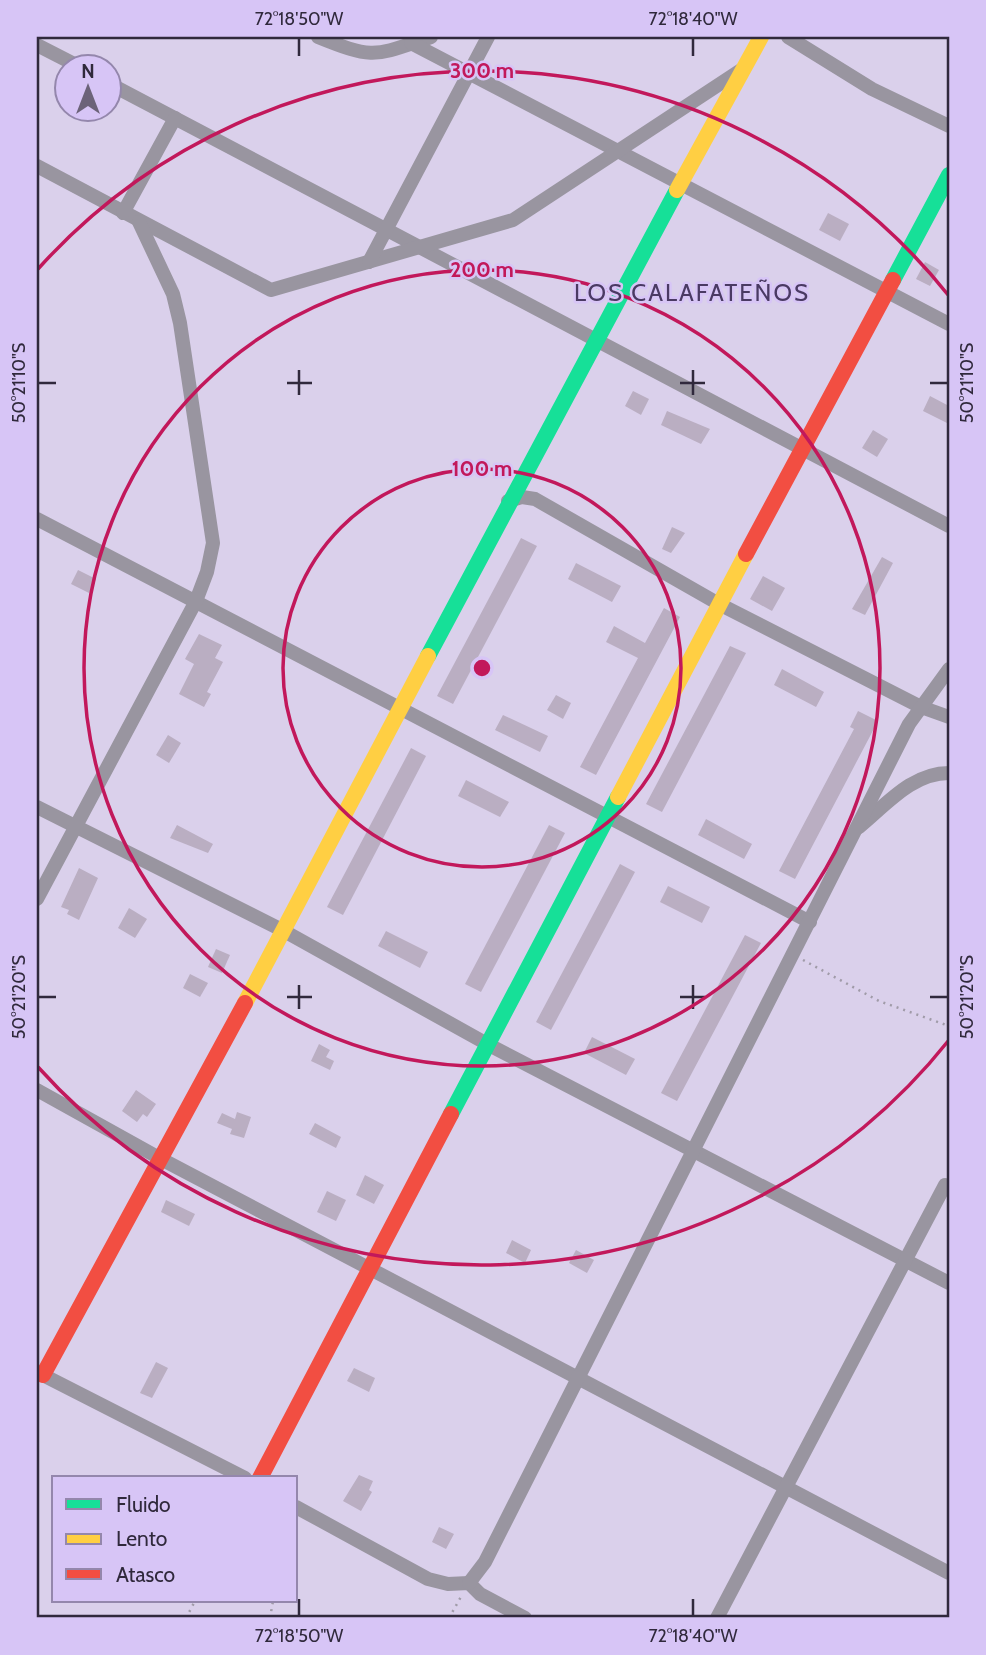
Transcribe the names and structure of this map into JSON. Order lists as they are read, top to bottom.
{
  "districts": ["LOS CALAFATEÑOS"],
  "legend": ["Fluido", "Lento", "Atasco"],
  "north": "top",
  "coordinates": [
    "72°18'50\"W",
    "72°18'40\"W",
    "50°21'10\"S",
    "50°21'20\"S"
  ],
  "rings": ["300 m", "200 m", "100 m"]
}
